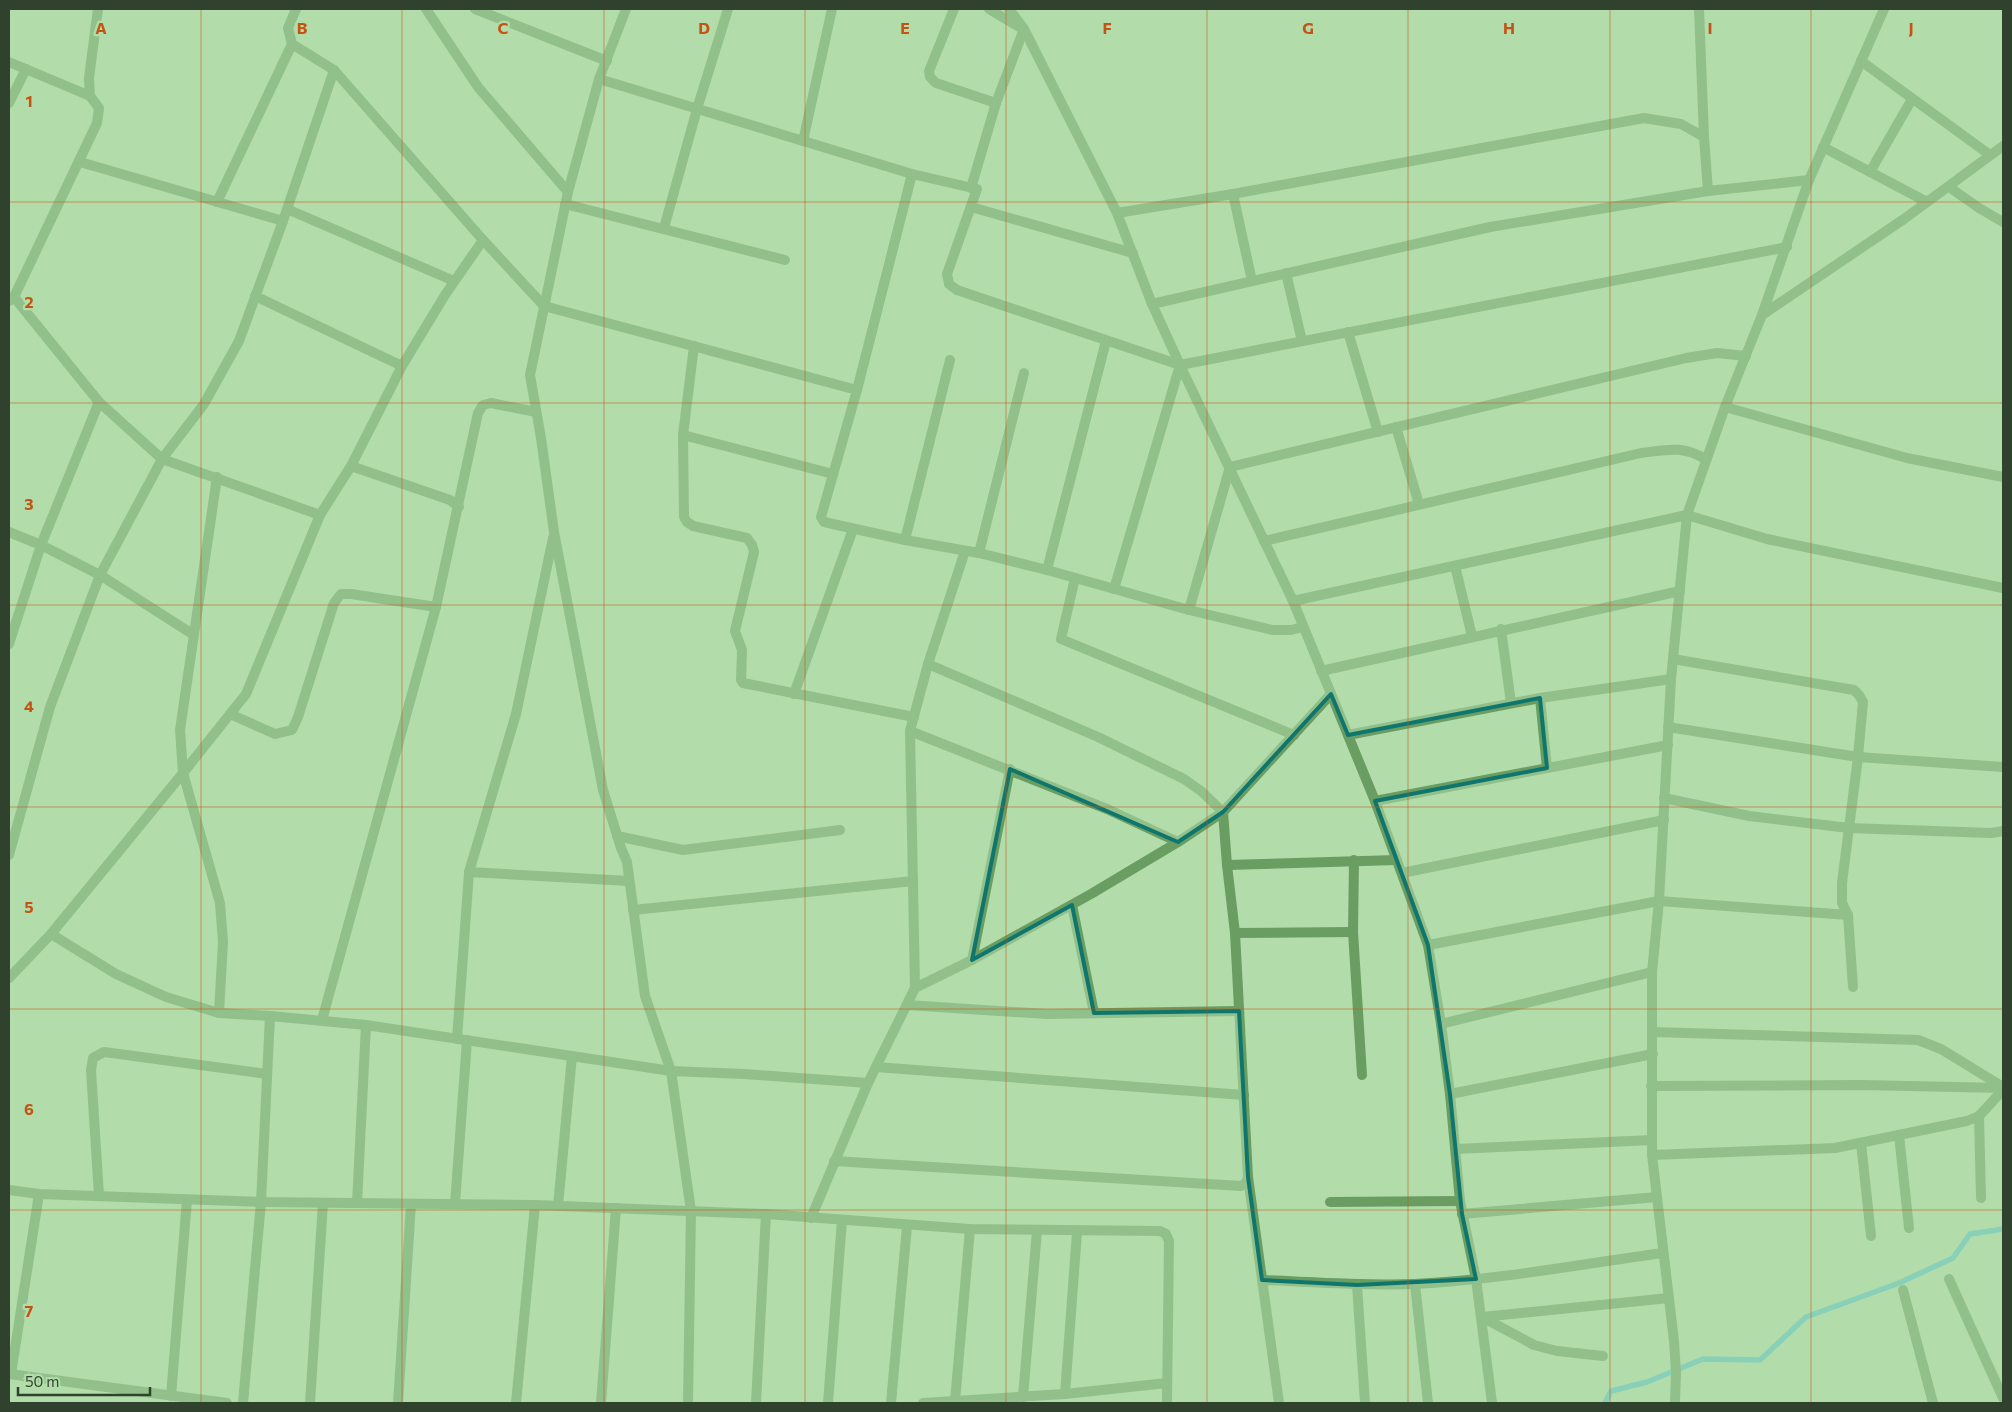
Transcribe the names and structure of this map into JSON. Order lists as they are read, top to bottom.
{
  "scale_bar": "50 m",
  "grid": {
    "columns": [
      "A",
      "B",
      "C",
      "D",
      "E",
      "F",
      "G",
      "H",
      "I",
      "J"
    ],
    "rows": [
      "1",
      "2",
      "3",
      "4",
      "5",
      "6",
      "7"
    ]
  }
}
